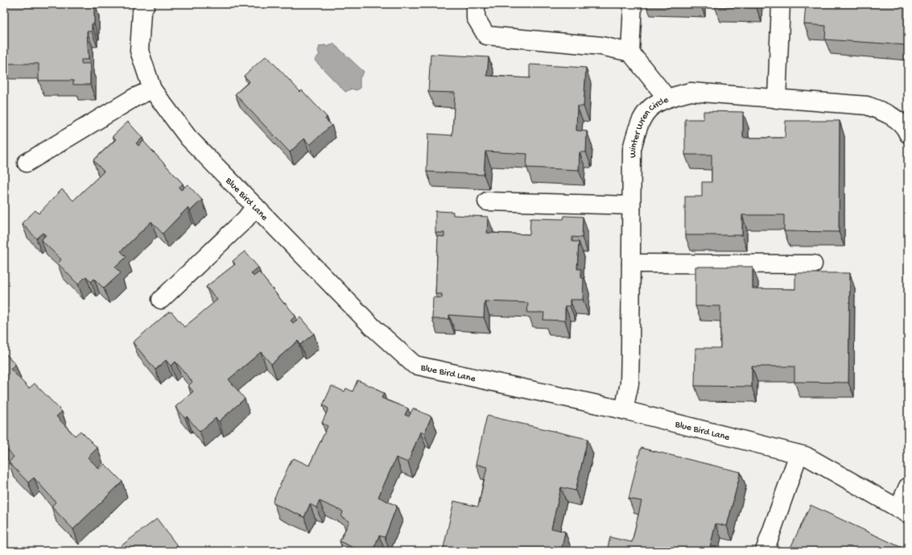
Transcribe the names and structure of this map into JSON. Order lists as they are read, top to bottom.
{
  "streets": {
    "street": ["Winter Wren Circle", "Blue Bird Lane"]
  },
  "crossings": [
    ["Winter Wren Circle", "Blue Bird Lane"]
  ]
}
